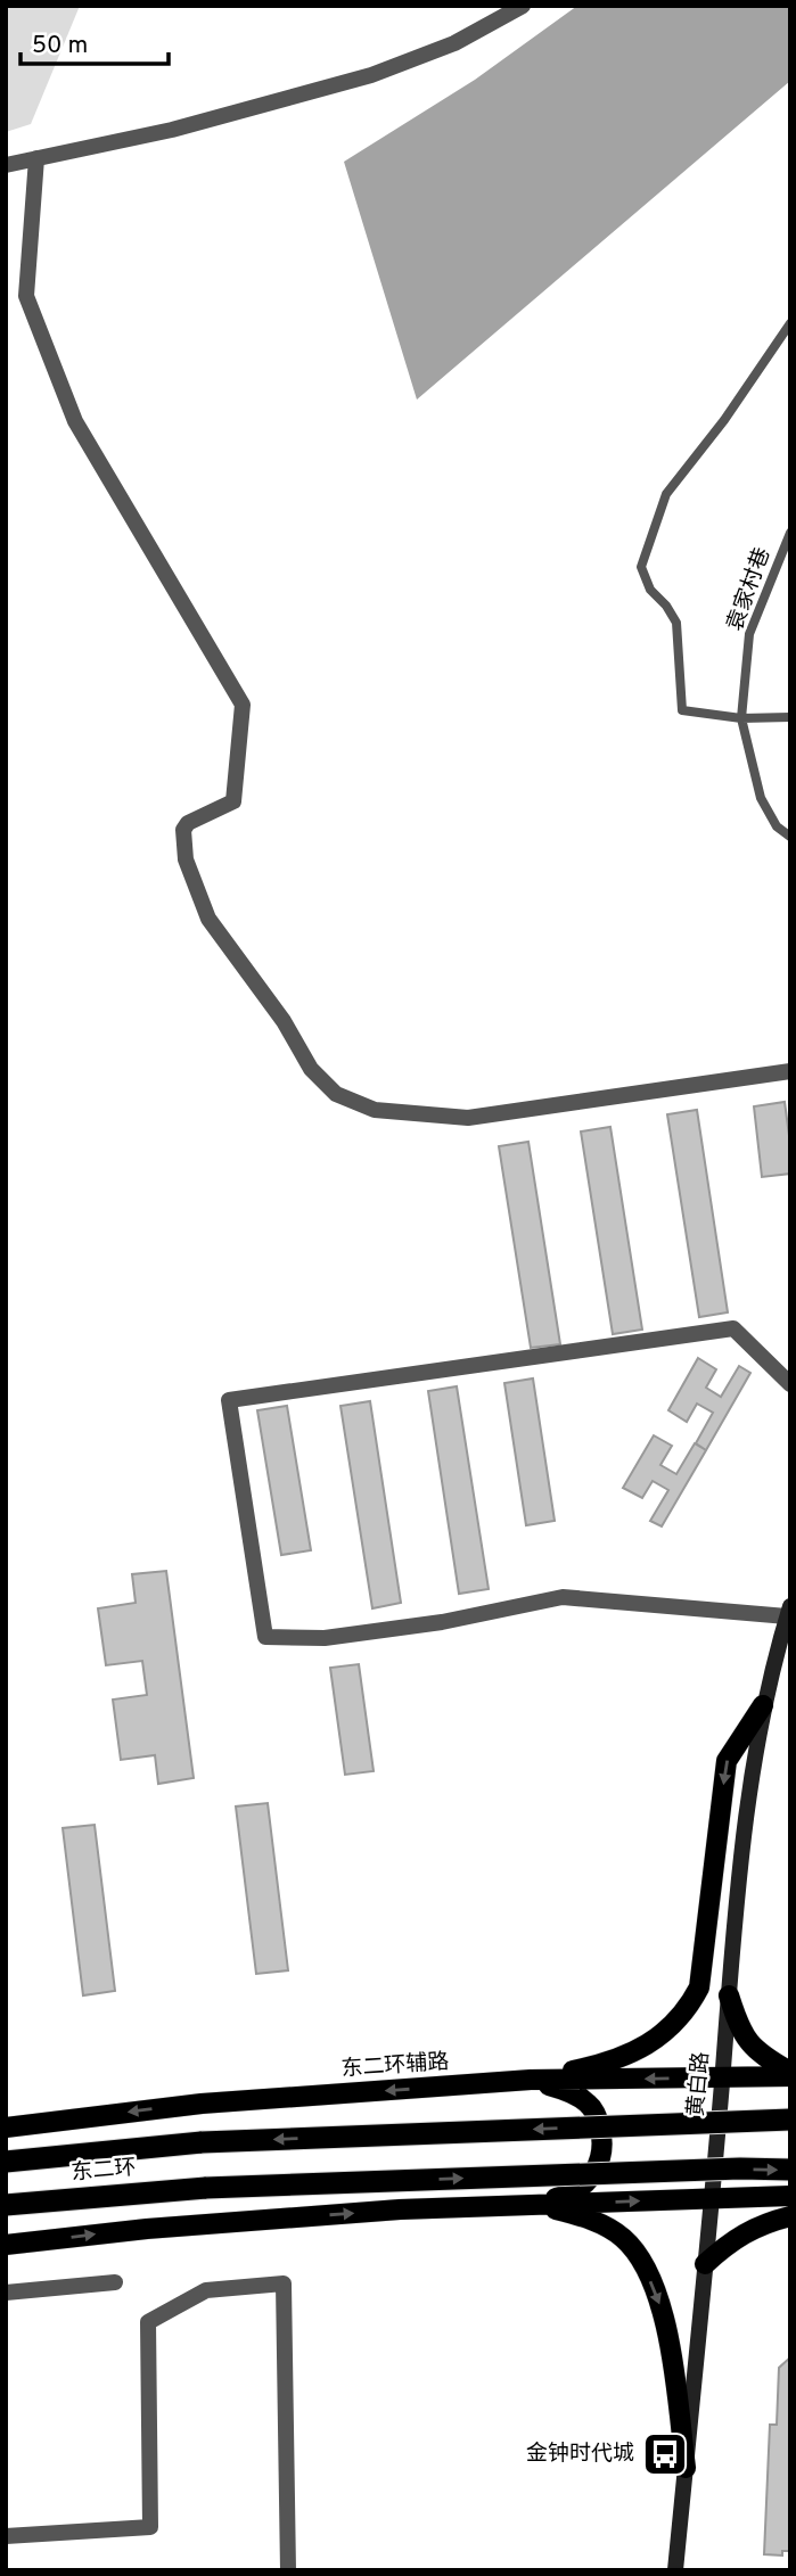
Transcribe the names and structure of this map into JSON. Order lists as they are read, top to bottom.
{
  "streets": {
    "highway": ["东二环"],
    "main road": ["东二环辅路", "黄白路"],
    "lane": ["袁家村巷"]
  },
  "crossings": [
    ["东二环辅路", "黄白路"]
  ],
  "places": {
    "bus stop": ["金钟时代城"]
  },
  "scale_bar": "50 m"
}
